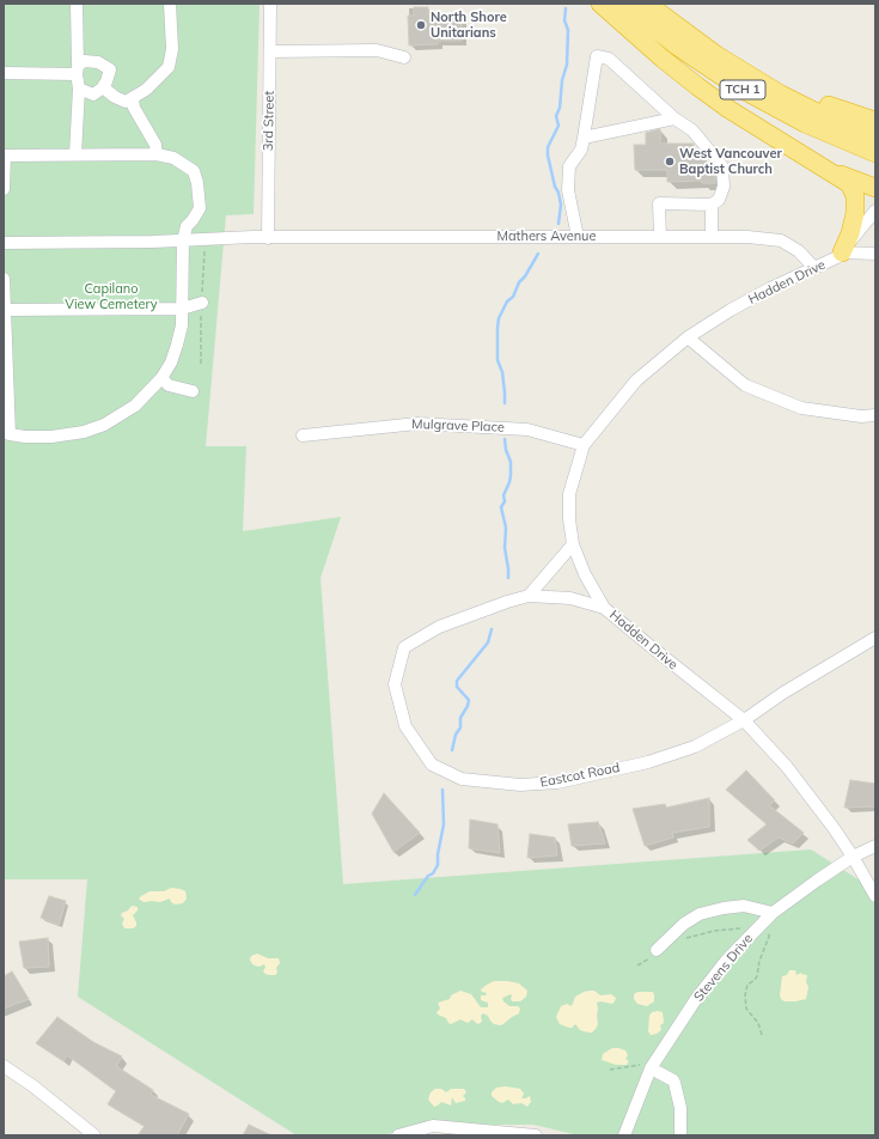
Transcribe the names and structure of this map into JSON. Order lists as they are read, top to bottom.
{
  "streets": {
    "highway": ["TCH 1"],
    "street": [
      "3rd Street",
      "Mathers Avenue",
      "Hadden Drive",
      "Mulgrave Place",
      "Eastcot Road",
      "Stevens Drive"
    ]
  },
  "crossings": [
    ["3rd Street", "Mathers Avenue"],
    ["Mathers Avenue", "Hadden Drive"],
    ["Hadden Drive", "Mulgrave Place"],
    ["Hadden Drive", "Eastcot Road"],
    ["Hadden Drive", "Stevens Drive"]
  ],
  "parks": ["Capilano View Cemetery"],
  "places": ["North Shore Unitarians", "West Vancouver Baptist Church"]
}
